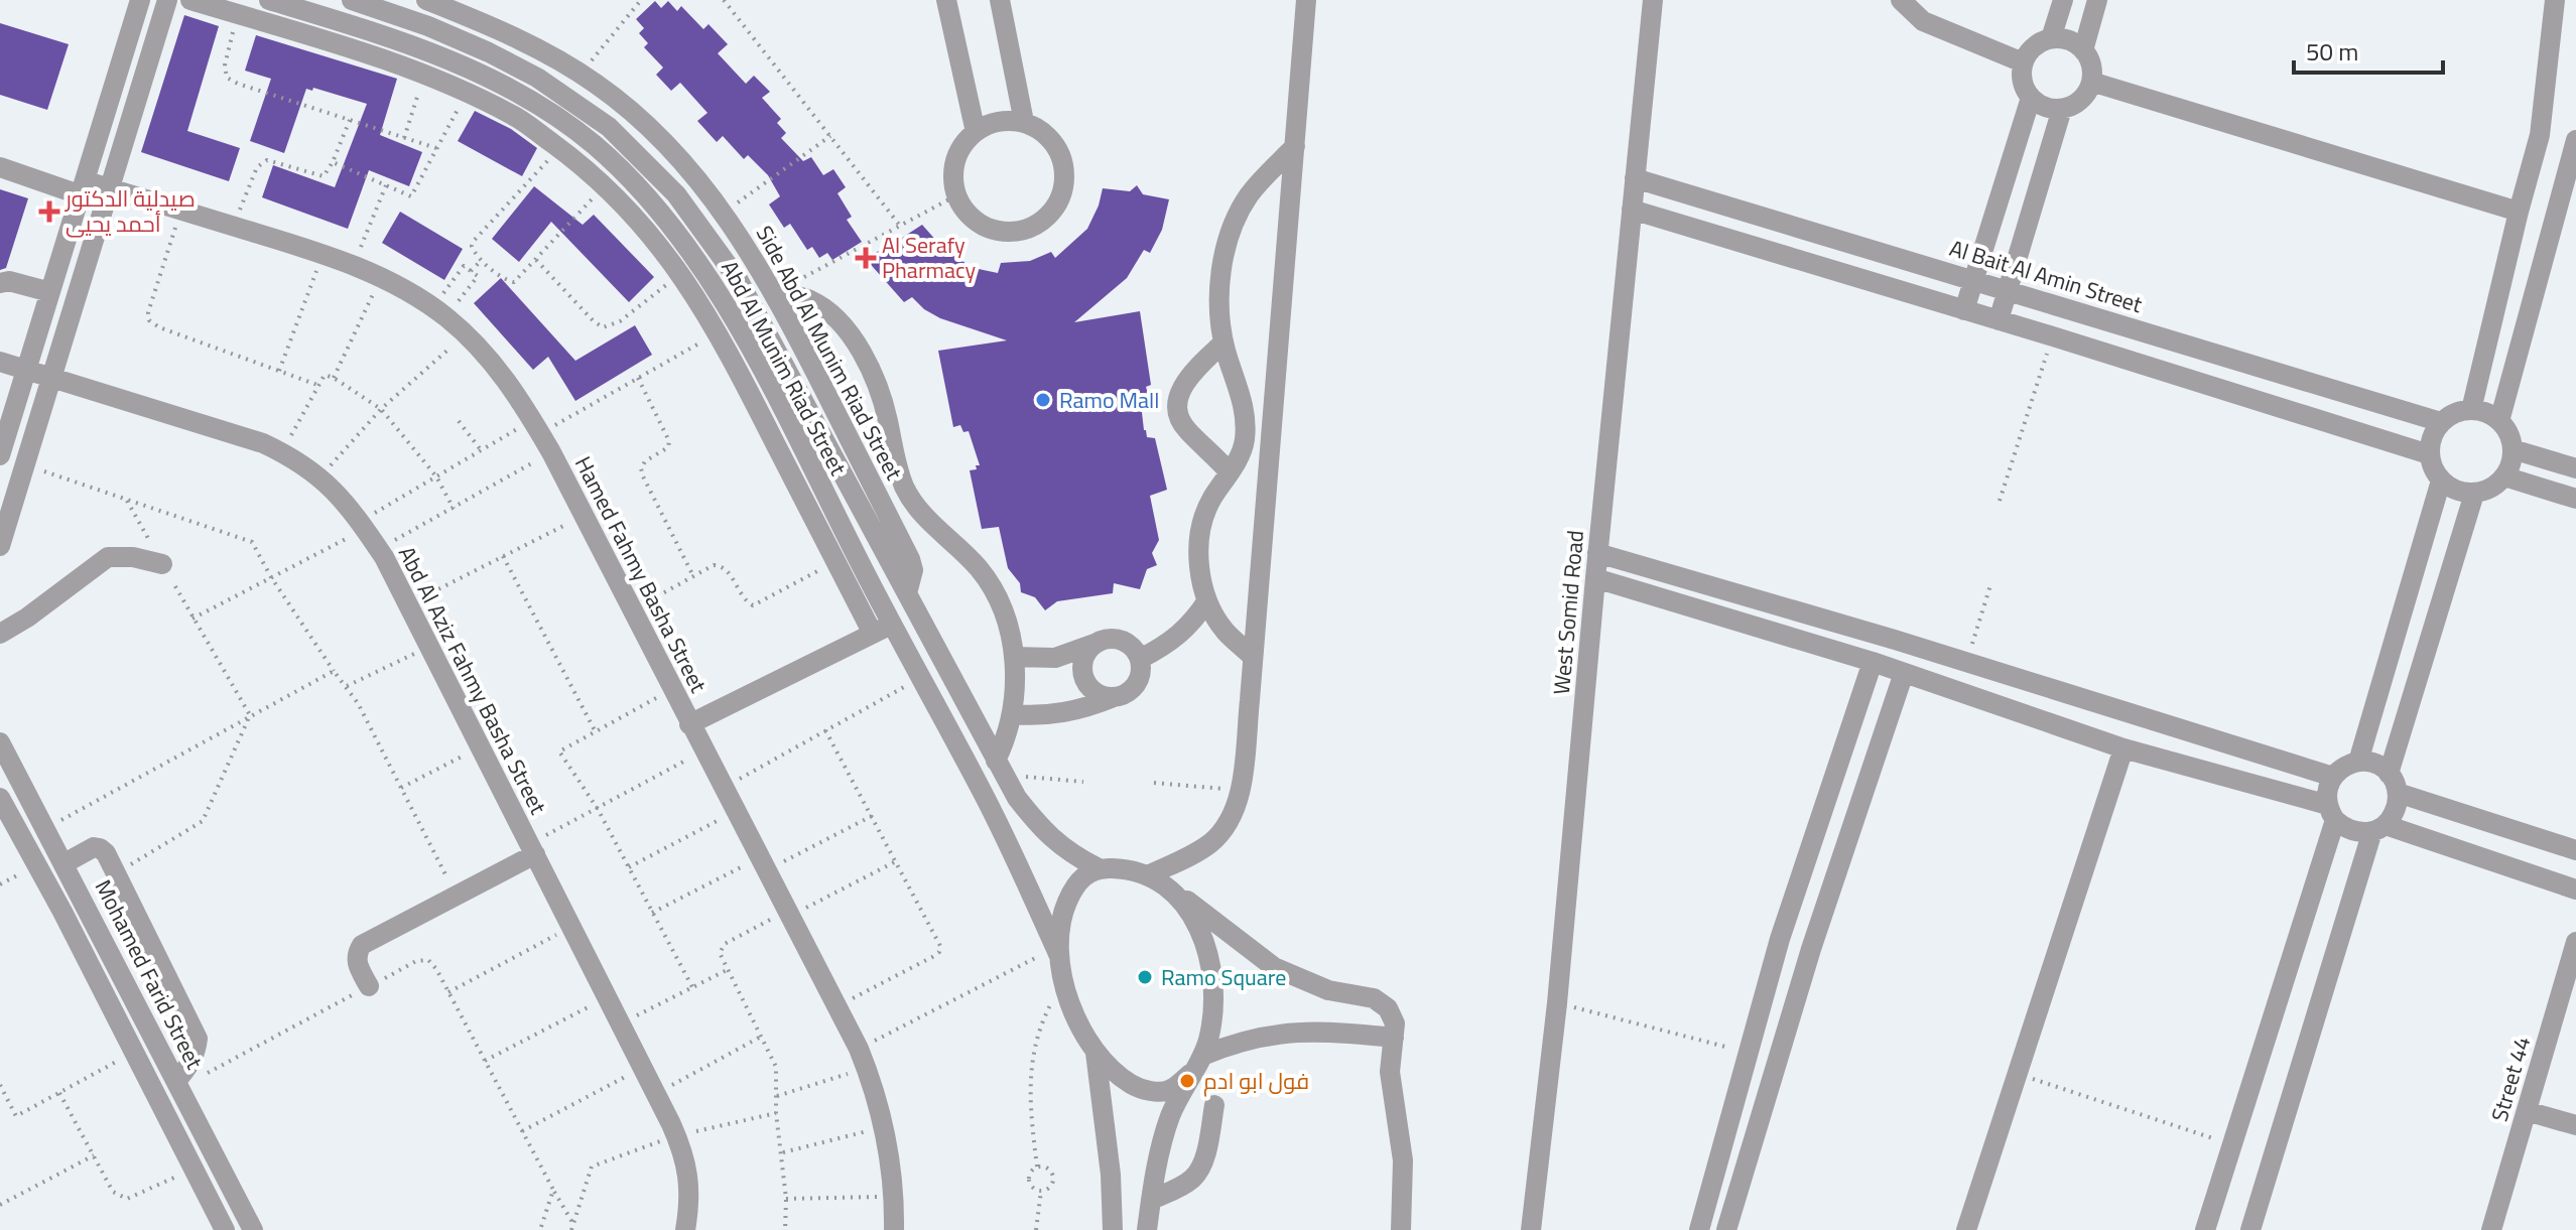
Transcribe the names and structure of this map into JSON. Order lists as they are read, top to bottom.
{
  "streets": {
    "street": [
      "Al Bait Al Amin Street",
      "Side Abd Al Munim Riad Street",
      "Abd Al Munim Riad Street",
      "Hamed Fahmy Basha Street",
      "West Somid Road",
      "Abd Al Aziz Fahmy Basha Street",
      "Mohamed Farid Street",
      "Street 44"
    ]
  },
  "crossings": [
    ["Al Bait Al Amin Street", "West Somid Road"],
    ["Side Abd Al Munim Riad Street", "Abd Al Munim Riad Street"]
  ],
  "places": {
    "health": ["صيدلية الدكتور أحمد يحيى", "Al Serafy Pharmacy"],
    "other": ["Ramo Mall", "Ramo Square", "فول ابو ادم"]
  },
  "scale_bar": "50 m"
}
